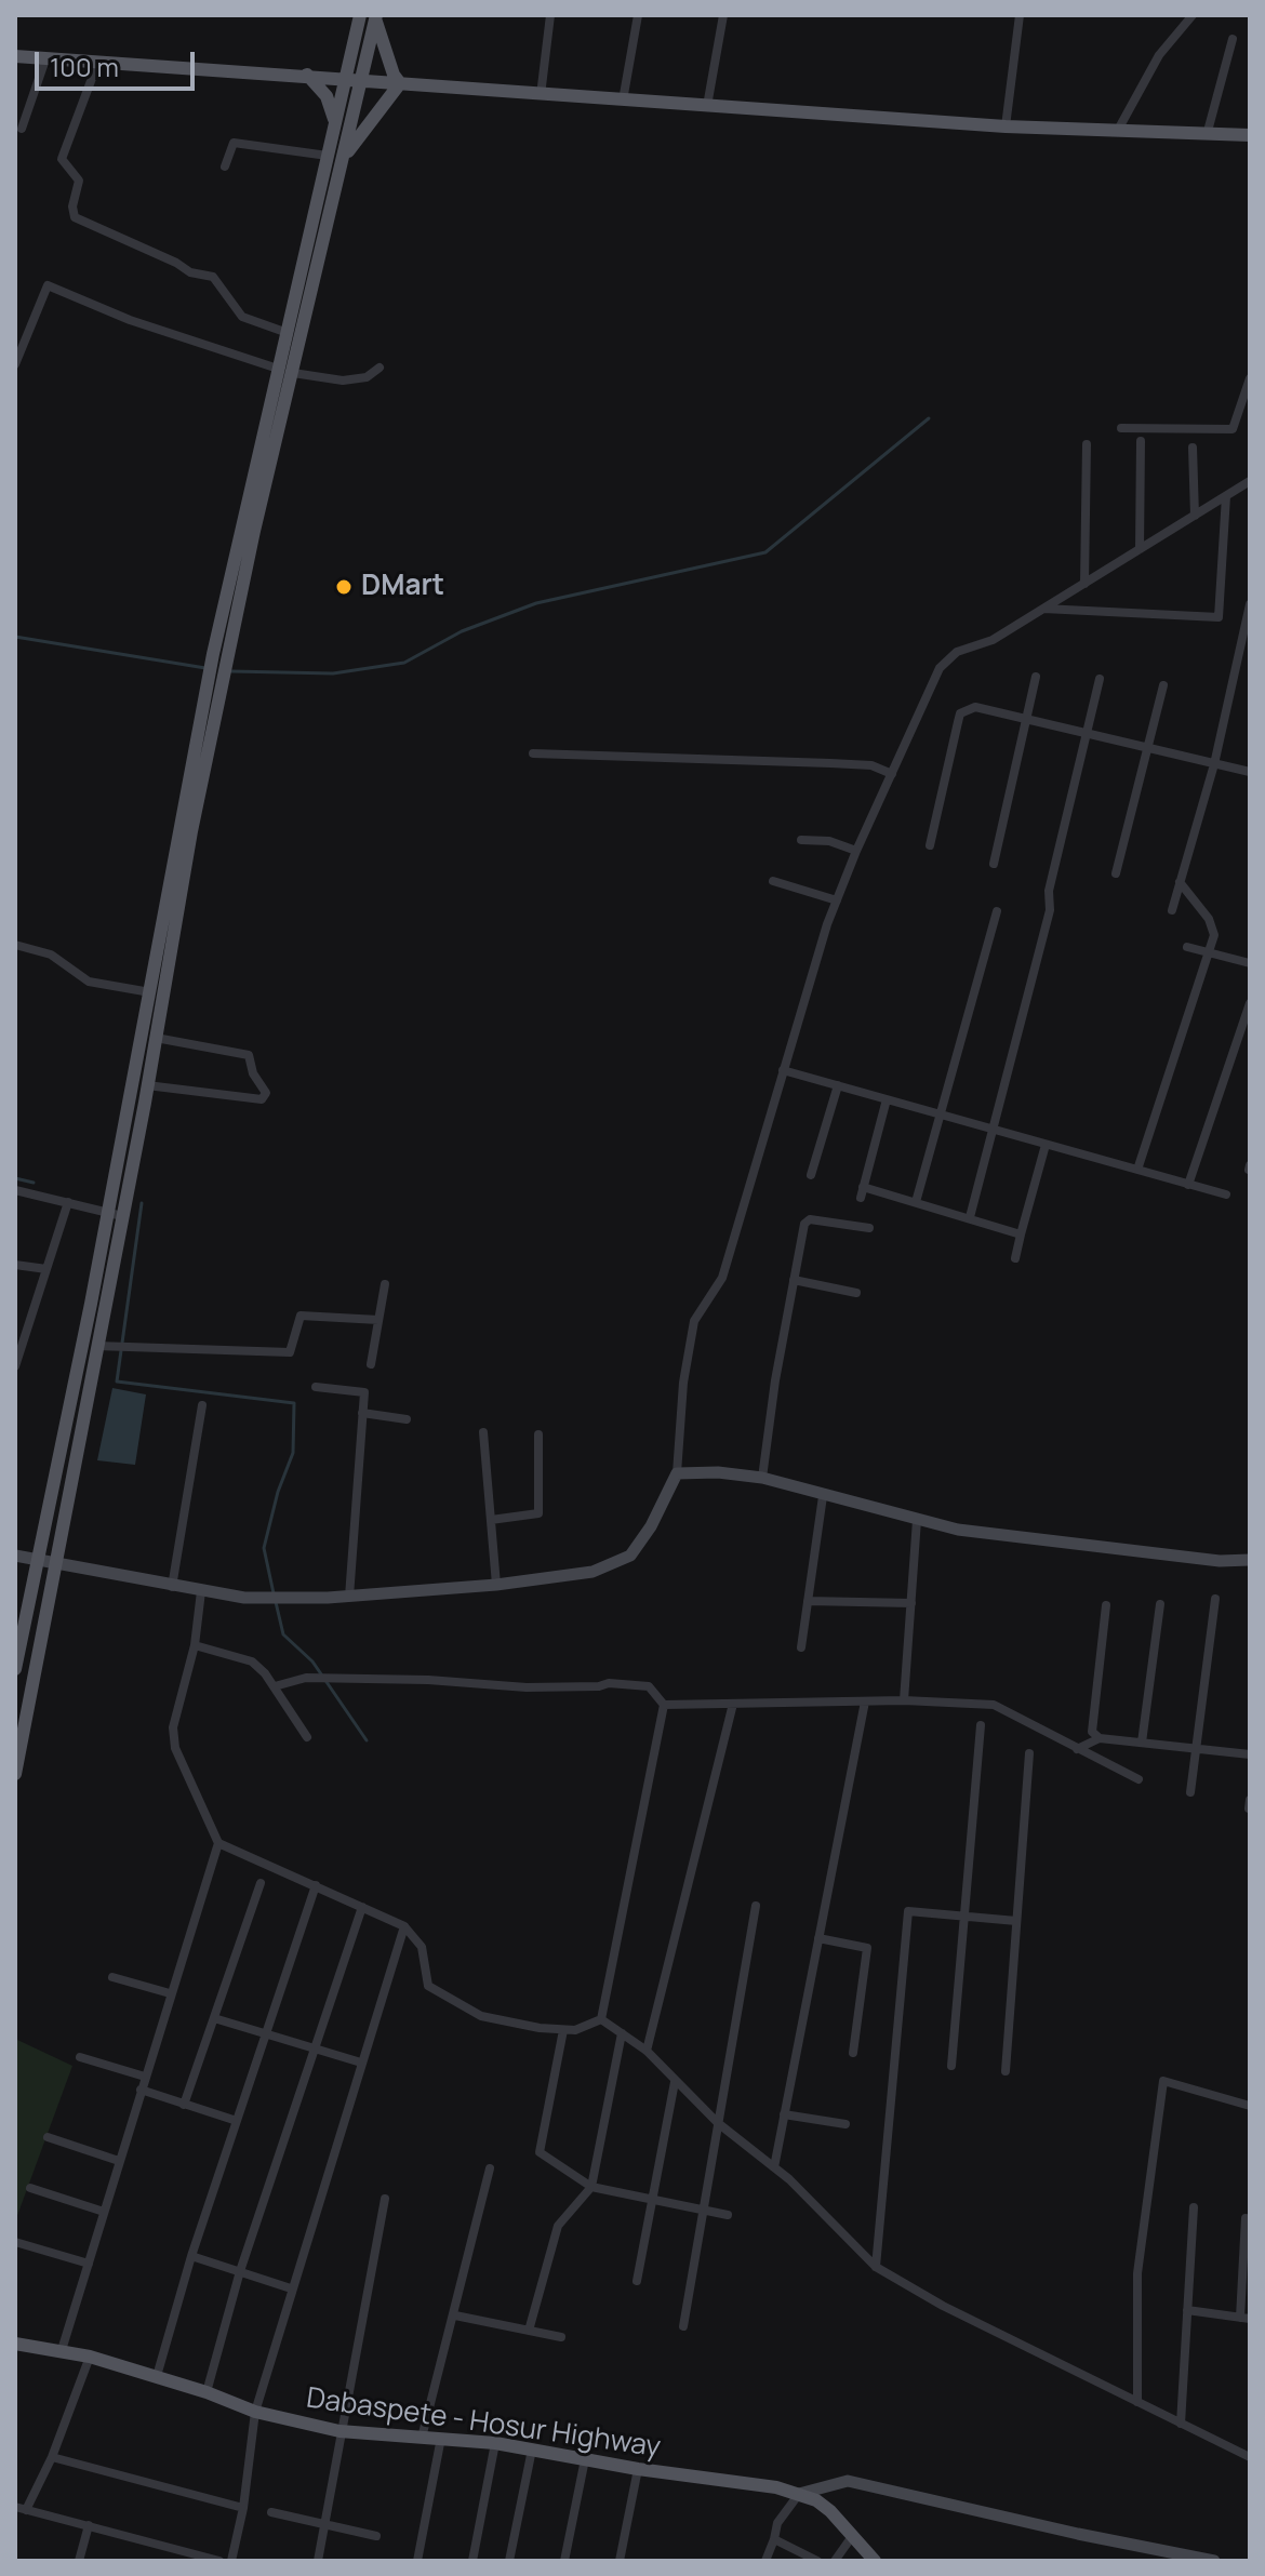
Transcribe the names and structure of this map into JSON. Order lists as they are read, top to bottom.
{
  "streets": {
    "main road": ["Dabaspete - Hosur Highway"]
  },
  "places": ["DMart"],
  "scale_bar": "100 m"
}
